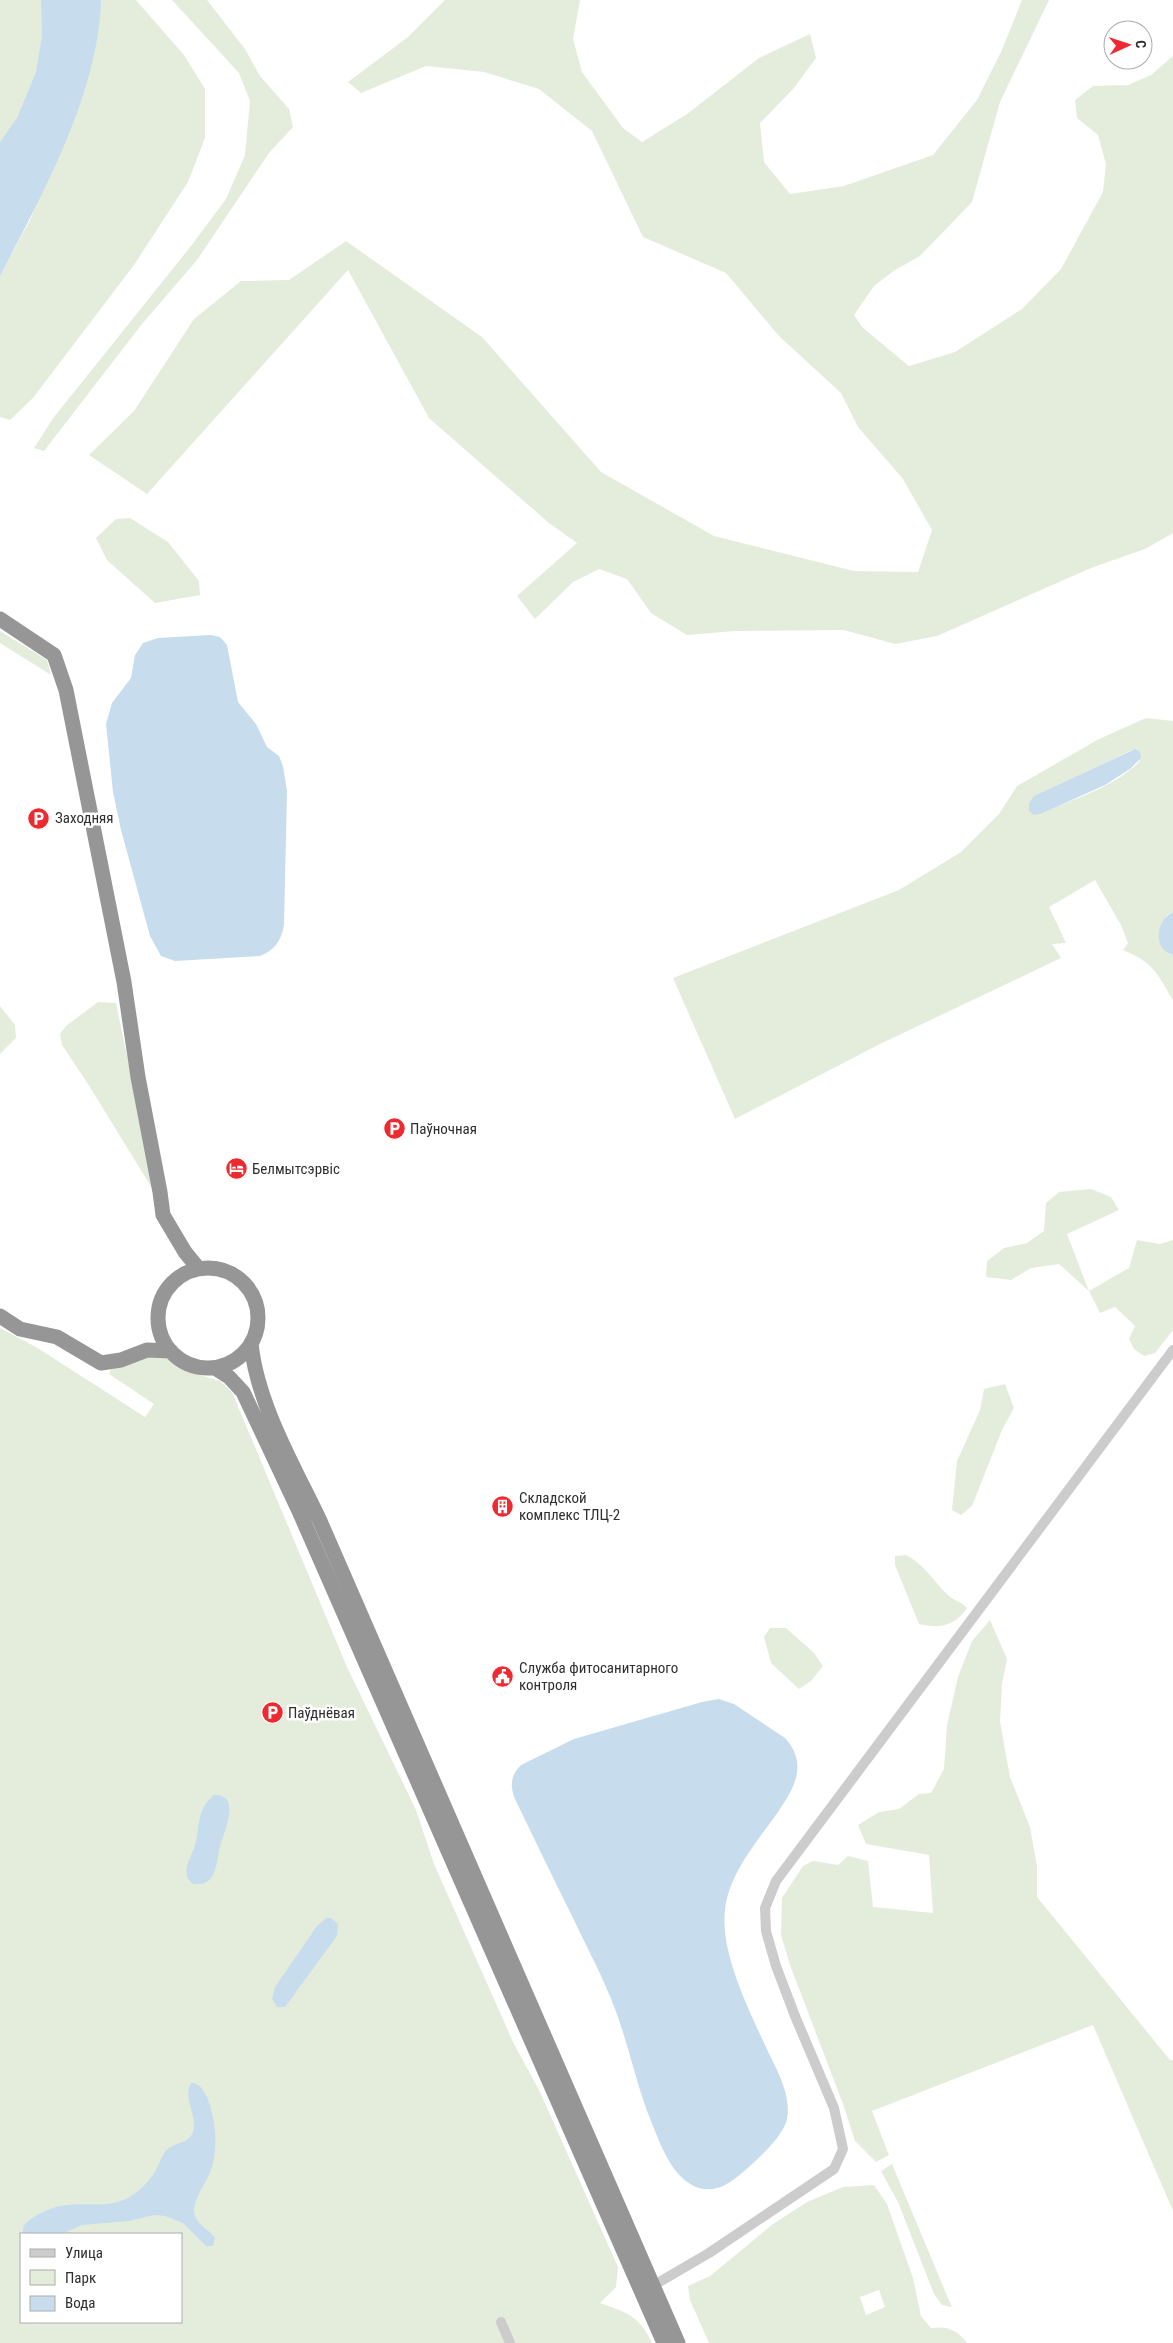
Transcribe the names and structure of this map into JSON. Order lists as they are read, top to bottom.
{
  "places": {
    "parking": ["Заходняя", "Паўночная", "Паўднёвая"],
    "hotel": ["Белмытсэрвіс"],
    "building": ["Складской комплекс ТЛЦ-2"],
    "public building": ["Служба фитосанитарного контроля"]
  },
  "legend": ["Улица", "Парк", "Вода"],
  "north": "right"
}
